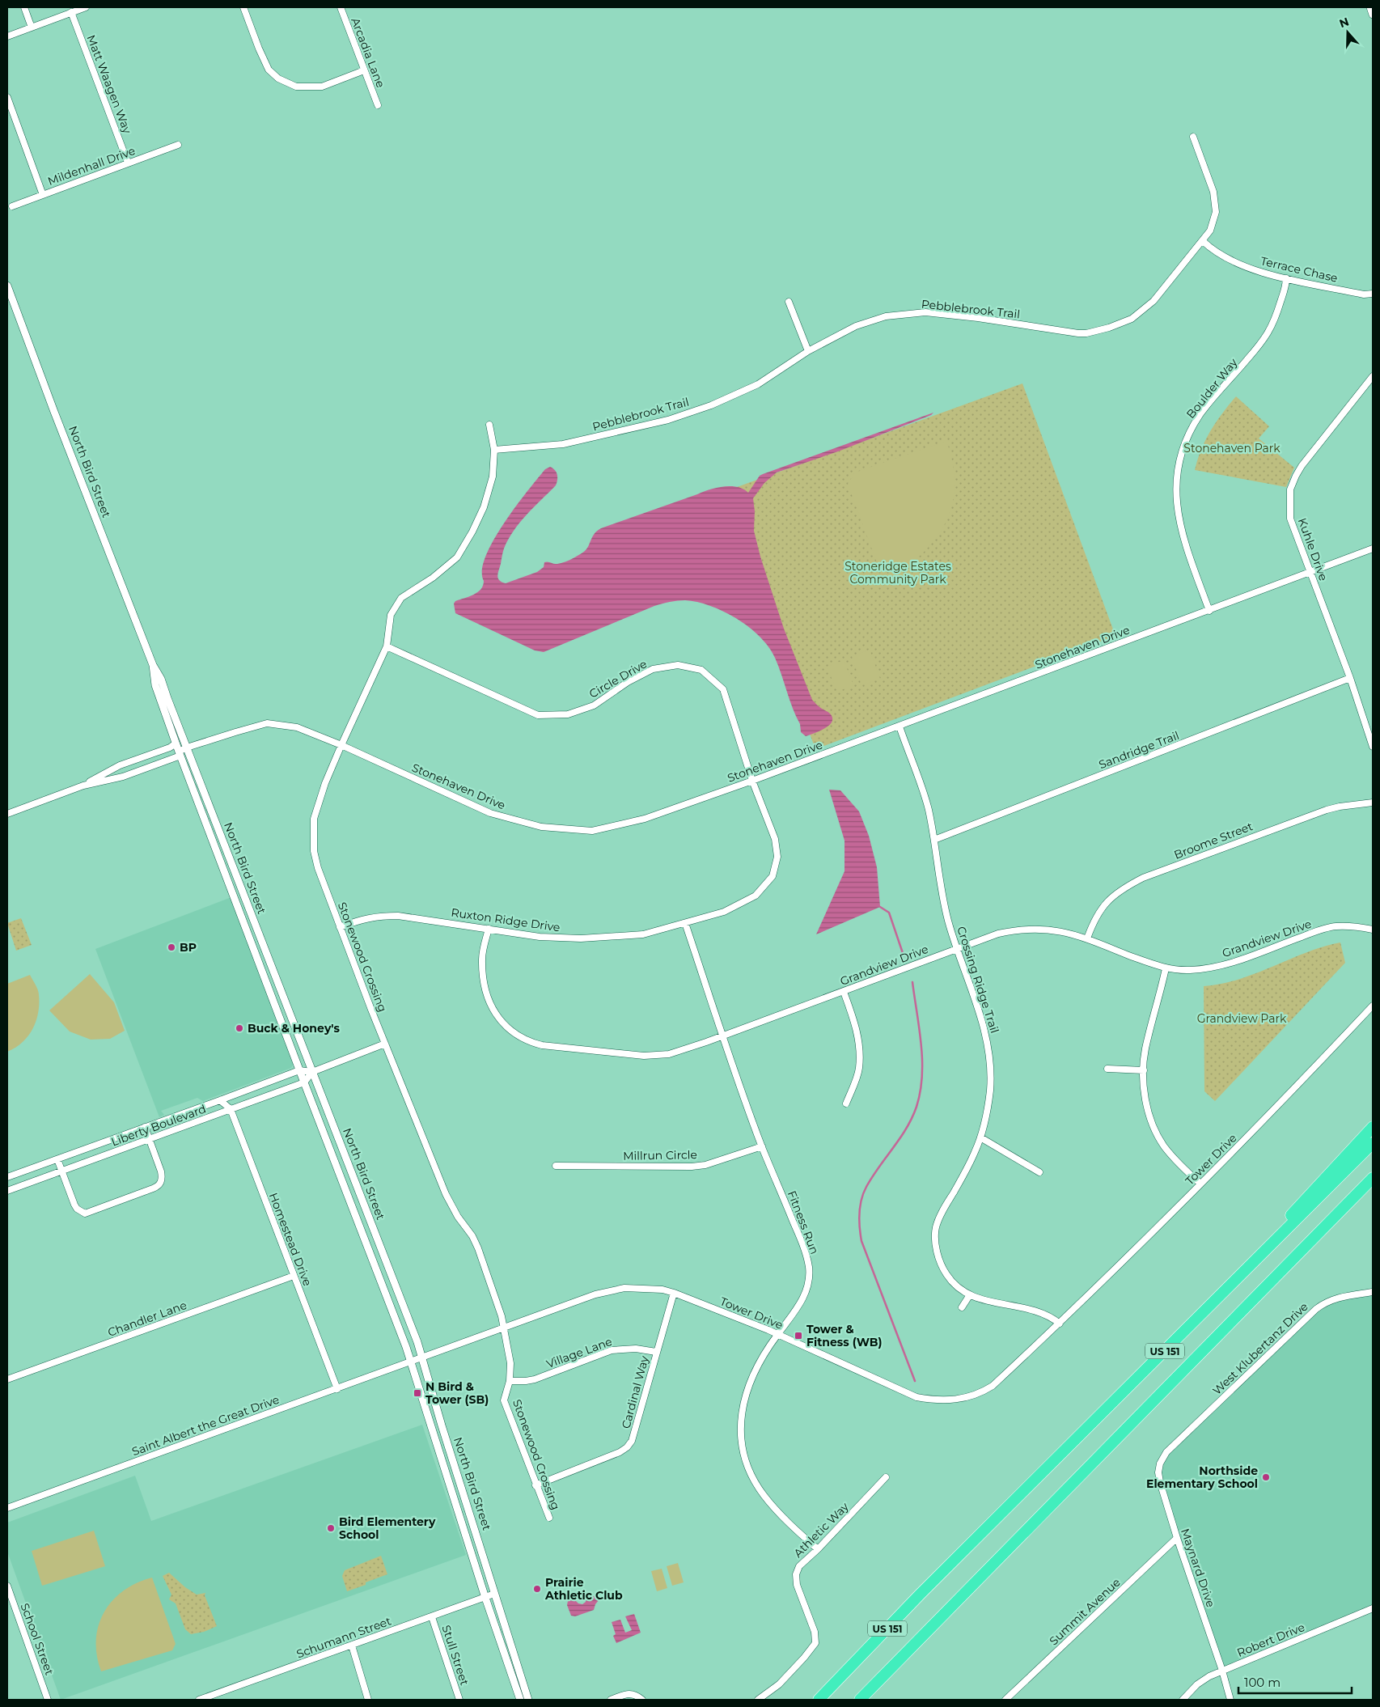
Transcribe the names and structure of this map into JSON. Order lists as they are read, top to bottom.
{
  "streets": {
    "highway": ["US 151"],
    "street": [
      "Arcadia Lane",
      "Matt Waagen Way",
      "Mildenhall Drive",
      "Terrace Chase",
      "Pebblebrook Trail",
      "Boulder Way",
      "North Bird Street",
      "Kuhle Drive",
      "Stonehaven Drive",
      "Circle Drive",
      "Sandridge Trail",
      "Broome Street",
      "Ruxton Ridge Drive",
      "Grandview Drive",
      "Stonewood Crossing",
      "Crossing Ridge Trail",
      "Liberty Boulevard",
      "Millrun Circle",
      "Tower Drive",
      "Fitness Run",
      "Homestead Drive",
      "Chandler Lane",
      "West Klubertanz Drive",
      "Village Lane",
      "Cardinal Way",
      "Saint Albert the Great Drive",
      "Athletic Way",
      "Maynard Drive",
      "Summit Avenue",
      "Schumann Street",
      "School Street",
      "Robert Drive",
      "Stull Street"
    ]
  },
  "crossings": [
    ["Matt Waagen Way", "Mildenhall Drive"],
    ["Terrace Chase", "Pebblebrook Trail"],
    ["Terrace Chase", "Boulder Way"],
    ["Pebblebrook Trail", "Stonewood Crossing"],
    ["Boulder Way", "Stonehaven Drive"],
    ["North Bird Street", "Stonehaven Drive"],
    ["North Bird Street", "Liberty Boulevard"],
    ["North Bird Street", "Tower Drive"],
    ["North Bird Street", "Saint Albert the Great Drive"],
    ["North Bird Street", "Schumann Street"],
    ["Kuhle Drive", "Stonehaven Drive"],
    ["Kuhle Drive", "Sandridge Trail"],
    ["Stonehaven Drive", "Circle Drive"],
    ["Stonehaven Drive", "Ruxton Ridge Drive"],
    ["Stonehaven Drive", "Stonewood Crossing"],
    ["Stonehaven Drive", "Crossing Ridge Trail"],
    ["Circle Drive", "Ruxton Ridge Drive"],
    ["Circle Drive", "Stonewood Crossing"],
    ["Sandridge Trail", "Crossing Ridge Trail"],
    ["Broome Street", "Grandview Drive"],
    ["Ruxton Ridge Drive", "Grandview Drive"],
    ["Ruxton Ridge Drive", "Stonewood Crossing"],
    ["Ruxton Ridge Drive", "Fitness Run"],
    ["Grandview Drive", "Crossing Ridge Trail"],
    ["Grandview Drive", "Fitness Run"],
    ["Stonewood Crossing", "Liberty Boulevard"],
    ["Stonewood Crossing", "Tower Drive"],
    ["Stonewood Crossing", "Village Lane"],
    ["Stonewood Crossing", "Cardinal Way"],
    ["Liberty Boulevard", "Homestead Drive"],
    ["Millrun Circle", "Fitness Run"],
    ["Tower Drive", "Fitness Run"],
    ["Tower Drive", "Cardinal Way"],
    ["Tower Drive", "Saint Albert the Great Drive"],
    ["Fitness Run", "Athletic Way"],
    ["Homestead Drive", "Chandler Lane"],
    ["Homestead Drive", "Saint Albert the Great Drive"],
    ["West Klubertanz Drive", "Maynard Drive"],
    ["Village Lane", "Cardinal Way"],
    ["Maynard Drive", "Summit Avenue"],
    ["Maynard Drive", "Robert Drive"],
    ["Schumann Street", "Stull Street"]
  ],
  "parks": ["Stonehaven Park", "Stoneridge Estates Community Park", "Grandview Park"],
  "places": {
    "other": [
      "BP",
      "Buck & Honey's",
      "Northside Elementary School",
      "Bird Elementery School",
      "Prairie Athletic Club"
    ],
    "transit": ["Tower & Fitness (WB)", "N Bird & Tower (SB)"]
  },
  "scale_bar": "100 m",
  "north": "top"
}
